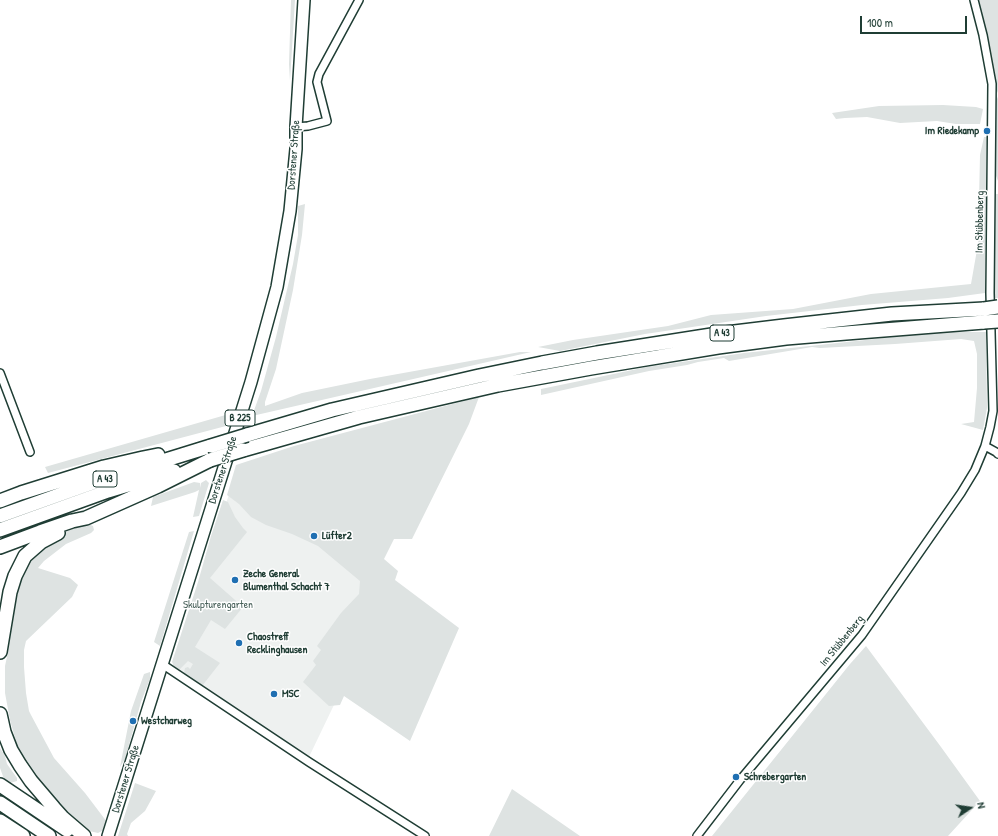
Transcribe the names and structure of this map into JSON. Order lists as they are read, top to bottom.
{
  "streets": {
    "highway": ["A 43"],
    "main road": ["Dorstener Straße", "B 225"],
    "street": ["Im Stübbenberg"]
  },
  "parks": ["Skulpturengarten"],
  "places": [
    "Im Riedekamp",
    "Lüfter2",
    "Zeche General Blumenthal Schacht 7",
    "Chaostreff Recklinghausen",
    "MSC",
    "Westcharweg",
    "Schrebergarten"
  ],
  "scale_bar": "100 m",
  "north": "right"
}
